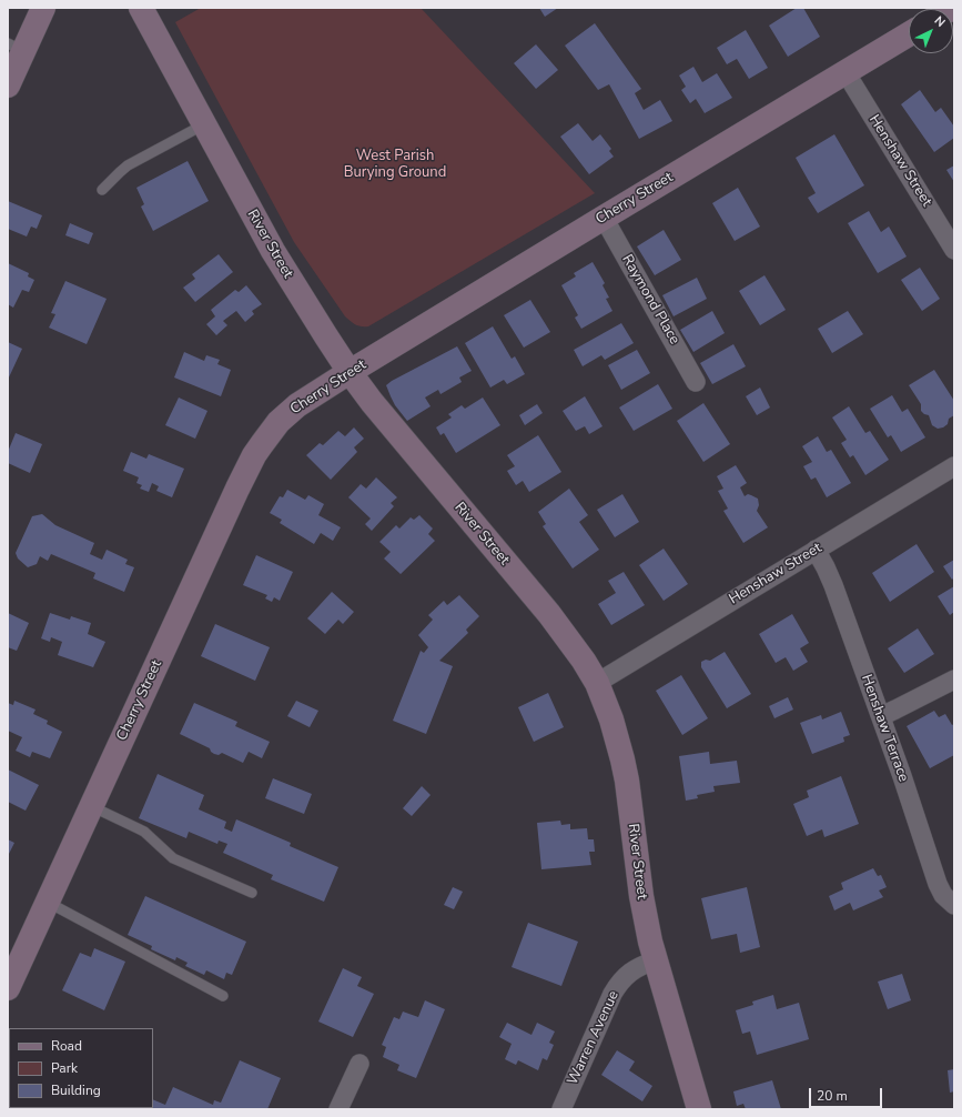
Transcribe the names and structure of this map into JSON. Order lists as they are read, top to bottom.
{
  "streets": {
    "street": [
      "Henshaw Street",
      "Cherry Street",
      "River Street",
      "Raymond Place",
      "Henshaw Terrace",
      "Warren Avenue"
    ]
  },
  "crossings": [
    ["Henshaw Street", "Cherry Street"],
    ["Henshaw Street", "River Street"],
    ["Henshaw Street", "Henshaw Terrace"],
    ["Cherry Street", "River Street"],
    ["Cherry Street", "Raymond Place"],
    ["River Street", "Warren Avenue"]
  ],
  "parks": ["West Parish Burying Ground"],
  "legend": ["Road", "Park", "Building"],
  "scale_bar": "20 m",
  "north": "top right"
}
